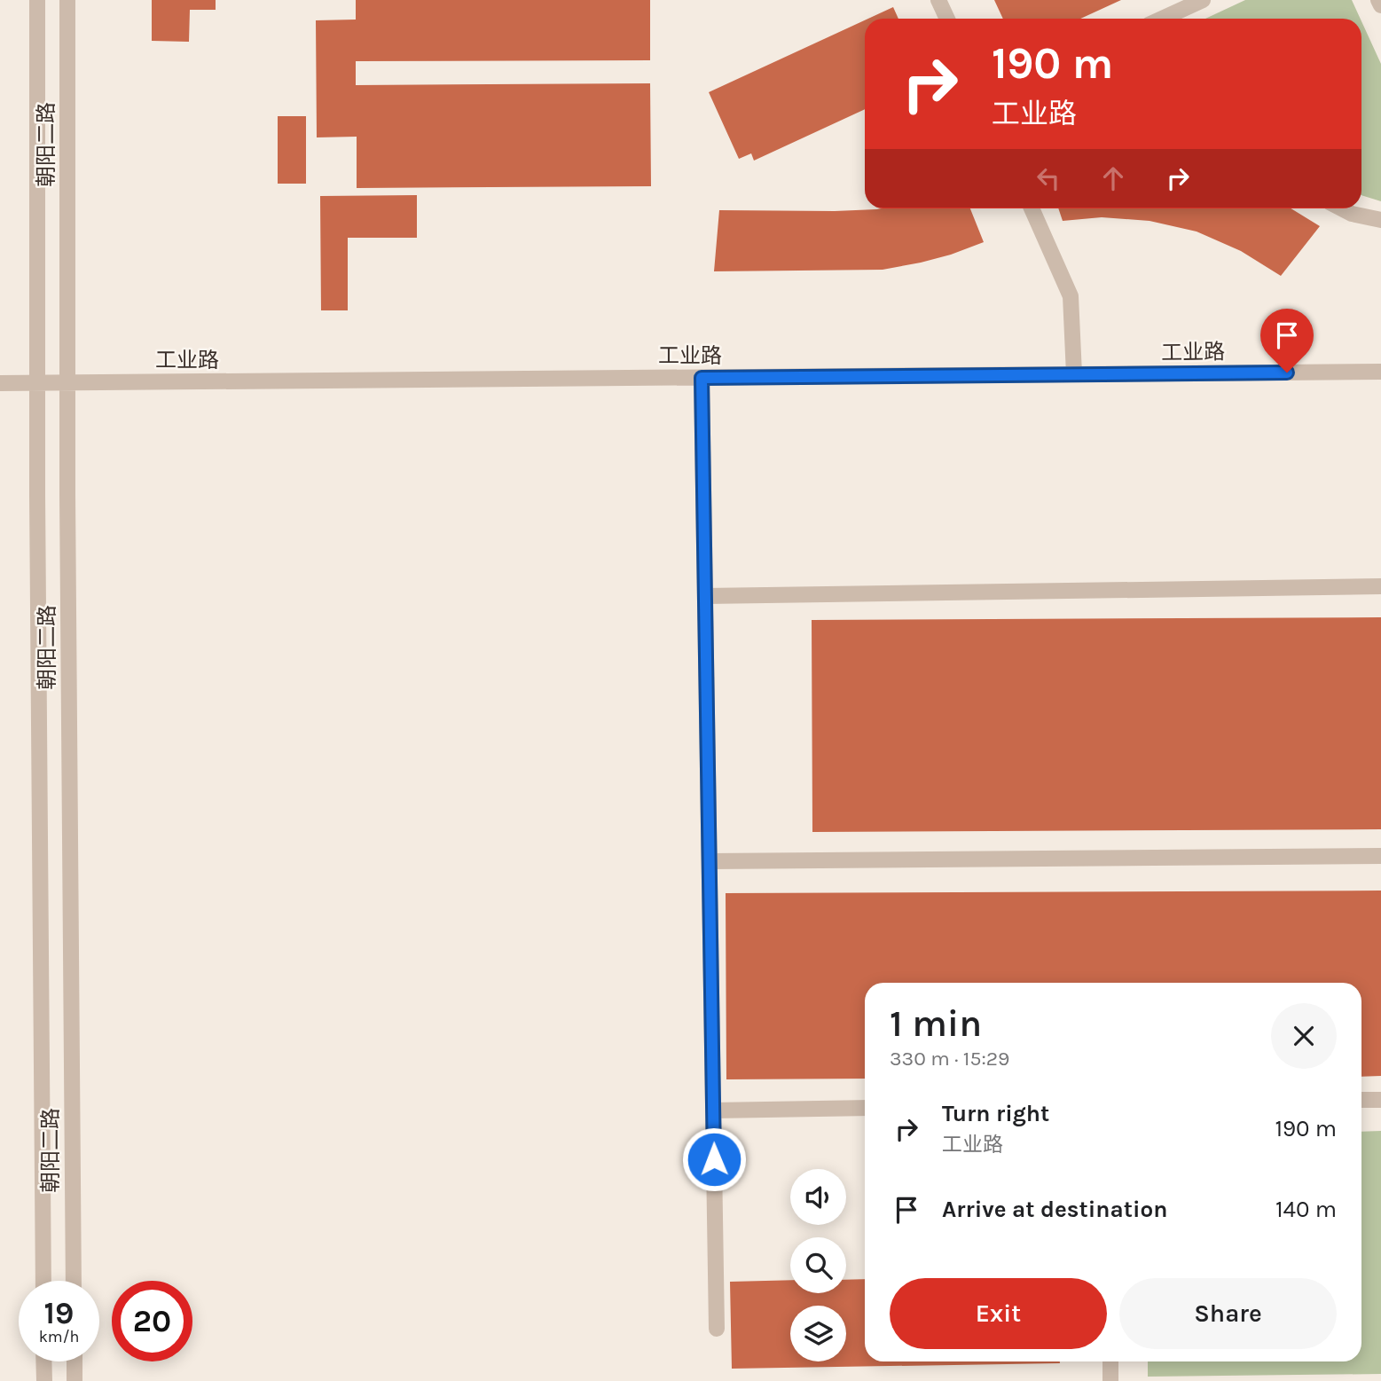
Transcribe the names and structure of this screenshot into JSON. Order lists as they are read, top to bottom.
{
  "streets": {
    "street": ["朝阳二路", "工业路"]
  },
  "crossings": [
    ["朝阳二路", "工业路"]
  ],
  "page": {
    "turn": ["190 m", "工业路"],
    "heading": ["1 min", "330 m · 15:29"],
    "list": [
      {
        "name": "Turn right",
        "note": "工业路",
        "value": "190 m"
      },
      {
        "name": "Arrive at destination",
        "value": "140 m"
      }
    ],
    "buttons": ["Exit", "Share"],
    "speed": "19 km/h",
    "limit": "20"
  }
}
